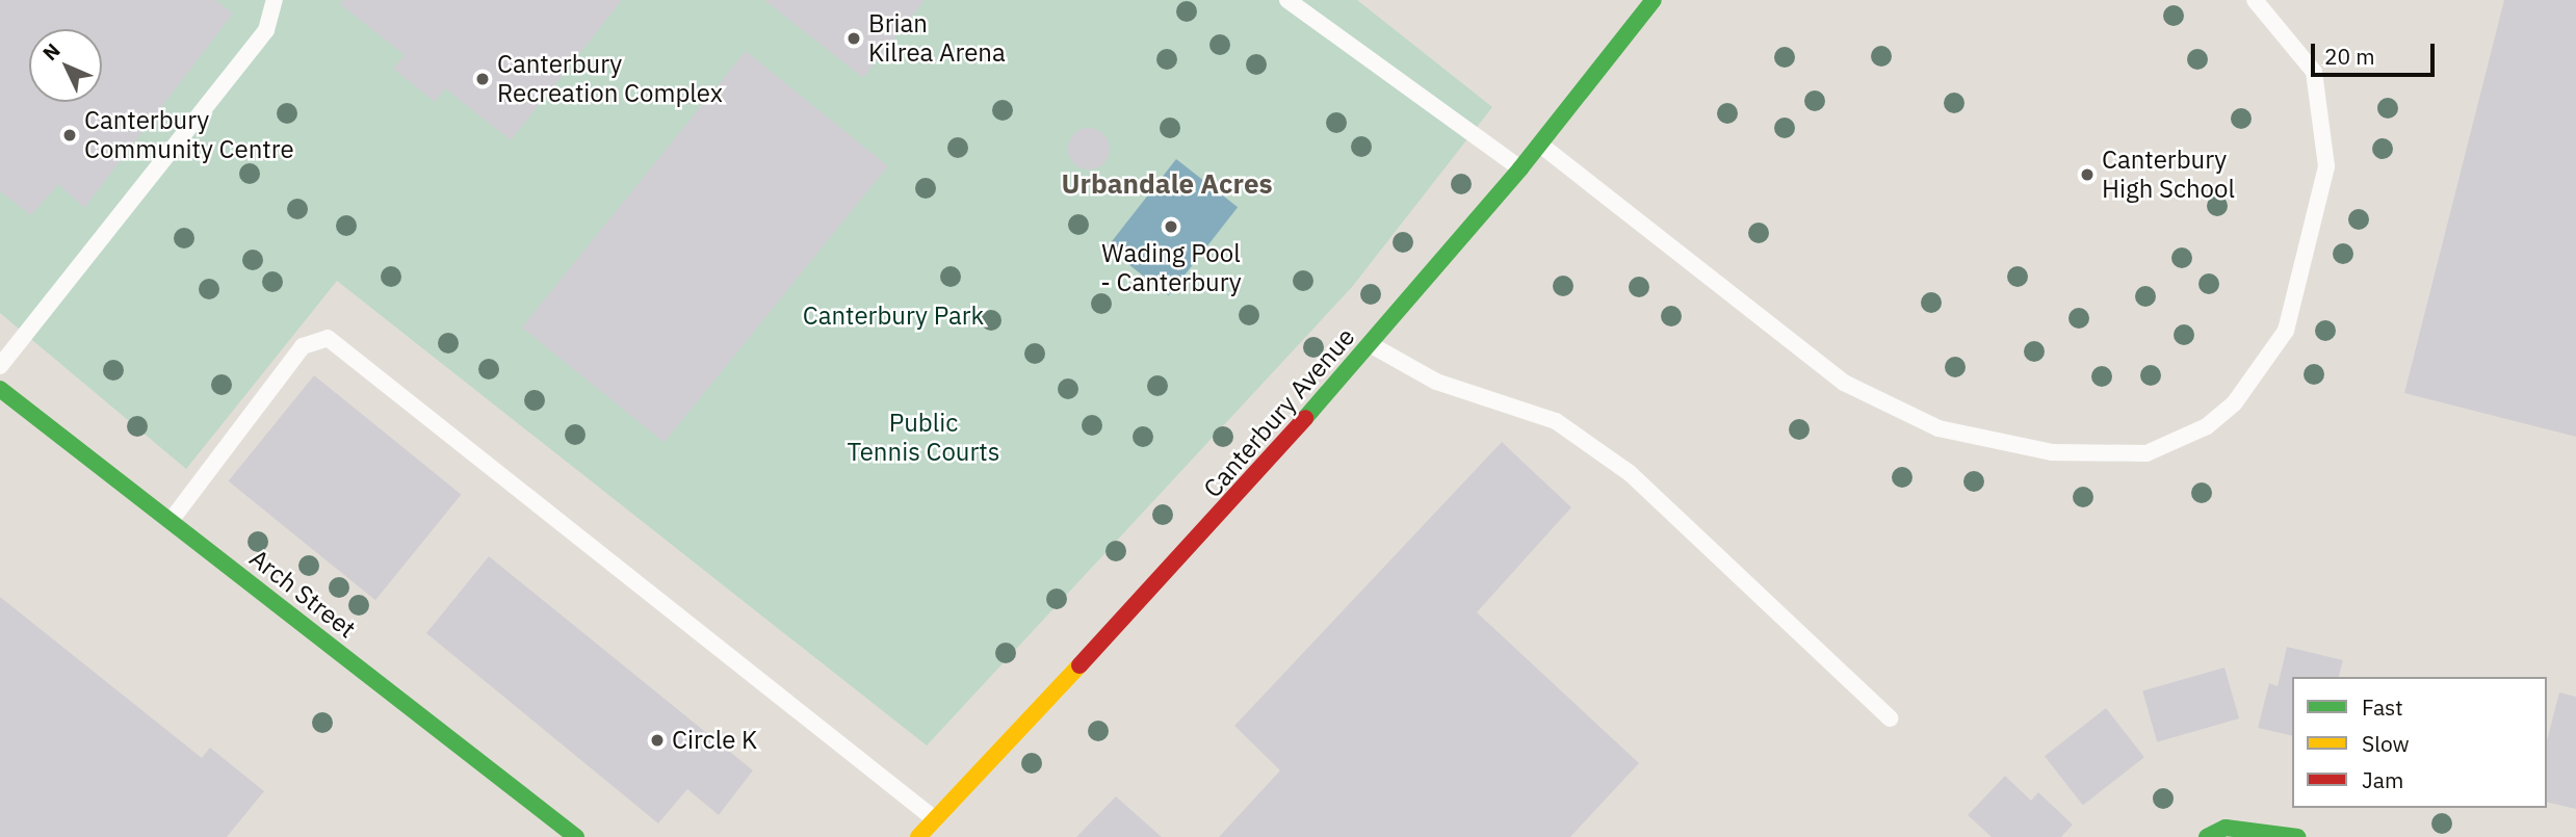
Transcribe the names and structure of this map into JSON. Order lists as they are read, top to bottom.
{
  "streets": {
    "street": ["Canterbury Avenue", "Arch Street"]
  },
  "districts": ["Urbandale Acres"],
  "parks": ["Canterbury Park", "Public Tennis Courts"],
  "places": [
    "Brian Kilrea Arena",
    "Canterbury Recreation Complex",
    "Canterbury Community Centre",
    "Canterbury High School",
    "Wading Pool - Canterbury",
    "Circle K"
  ],
  "legend": ["Fast", "Slow", "Jam"],
  "scale_bar": "20 m",
  "north": "top left"
}
